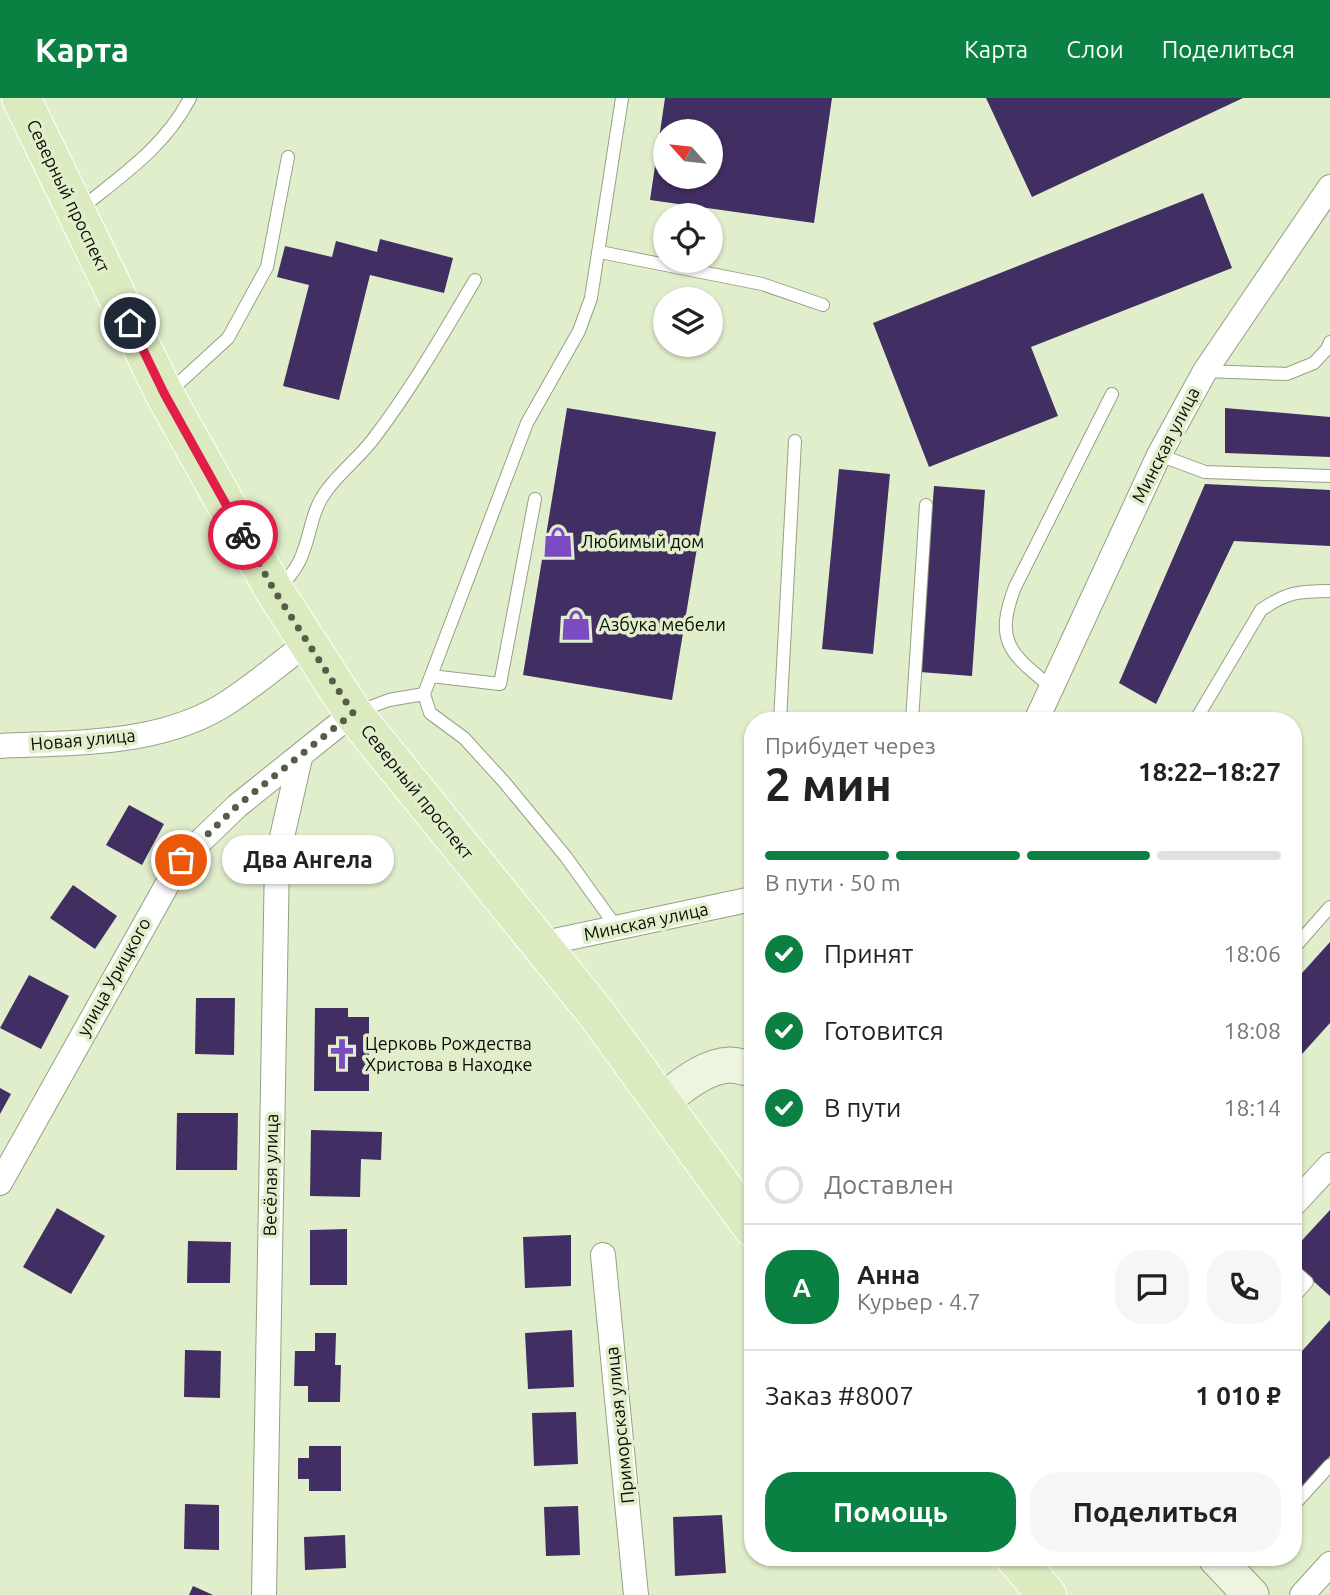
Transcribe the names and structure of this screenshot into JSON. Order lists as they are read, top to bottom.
{
  "streets": {
    "main road": ["Северный проспект"],
    "street": [
      "Минская улица",
      "Новая улица",
      "улица Урицкого",
      "Весёлая улица",
      "Приморская улица"
    ]
  },
  "crossings": [
    ["Северный проспект", "Минская улица"],
    ["Северный проспект", "Новая улица"],
    ["Северный проспект", "улица Урицкого"],
    ["улица Урицкого", "Весёлая улица"]
  ],
  "places": {
    "shop": ["Любимый дом", "Азбука мебели"],
    "other": ["Два Ангела"],
    "church": ["Церковь Рождества Христова в Находке"]
  },
  "north": "top left",
  "page": {
    "header": "Карта",
    "nav": ["Карта", "Слои", "Поделиться"],
    "heading": ["2 мин", "Прибудет через", "18:22–18:27"],
    "panel": [
      "Анна",
      "Курьер · 4.7",
      "Заказ #8007",
      "1 010 ₽"
    ],
    "bar": "В пути · 50 m",
    "bubble": "Два Ангела",
    "list": [
      ["Принят", "18:06"],
      ["Готовится", "18:08"],
      ["В пути", "18:14"],
      "Доставлен"
    ],
    "round": "А",
    "buttons": ["Помощь", "Поделиться"]
  }
}
